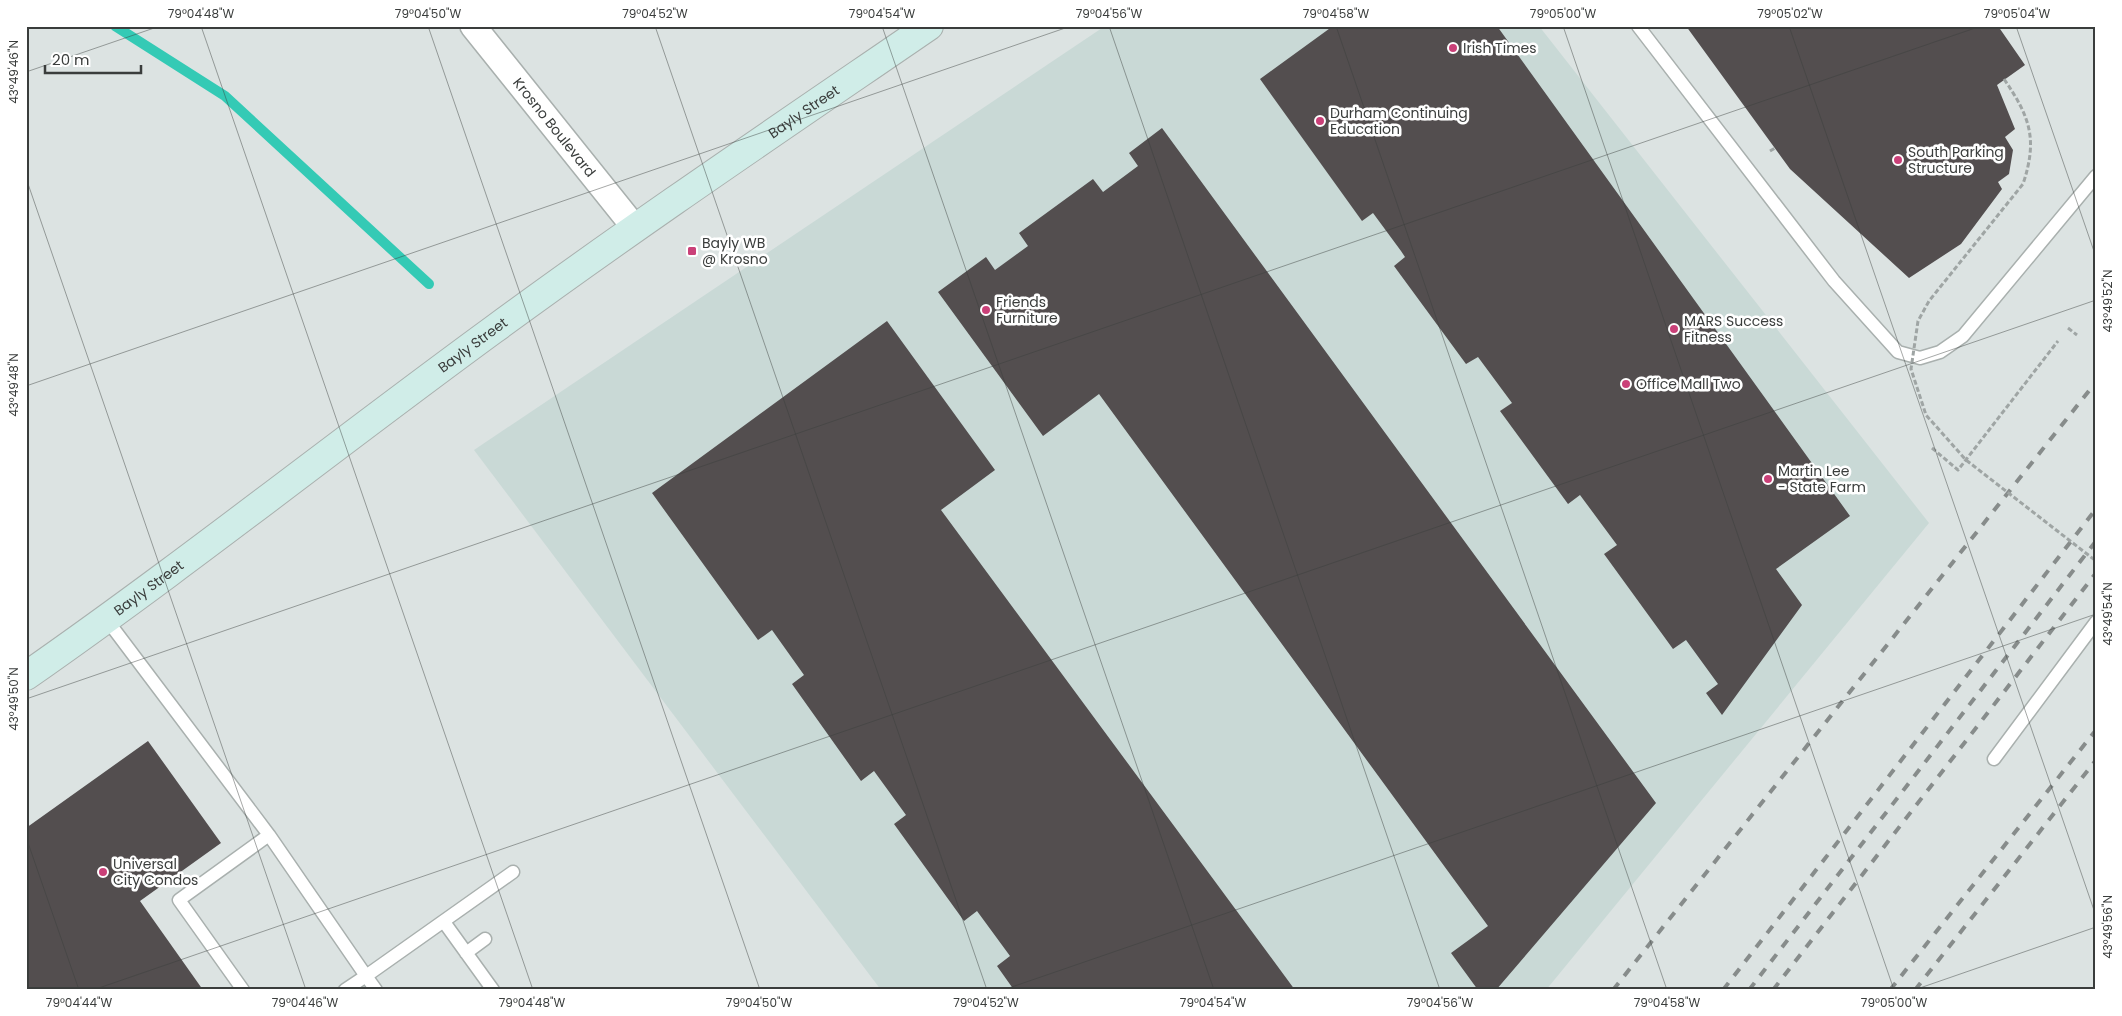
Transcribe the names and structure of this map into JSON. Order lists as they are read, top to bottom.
{
  "streets": {
    "main road": ["Bayly Street"],
    "street": ["Krosno Boulevard"]
  },
  "crossings": [
    ["Bayly Street", "Krosno Boulevard"]
  ],
  "places": {
    "other": [
      "Irish Times",
      "Durham Continuing Education",
      "South Parking Structure",
      "Friends Furniture",
      "MARS Success Fitness",
      "Office Mall Two",
      "Martin Lee - State Farm",
      "Universal City Condos"
    ],
    "transit": ["Bayly WB @ Krosno"]
  },
  "scale_bar": "20 m",
  "coordinates": [
    "79°04'48\"W",
    "79°04'50\"W",
    "79°04'52\"W",
    "79°04'54\"W",
    "79°04'56\"W",
    "79°04'58\"W",
    "79°05'00\"W",
    "79°05'02\"W",
    "79°05'04\"W",
    "43°49'46\"N",
    "43°49'52\"N",
    "43°49'48\"N",
    "43°49'54\"N",
    "43°49'50\"N",
    "43°49'56\"N",
    "79°04'44\"W",
    "79°04'46\"W"
  ]
}
